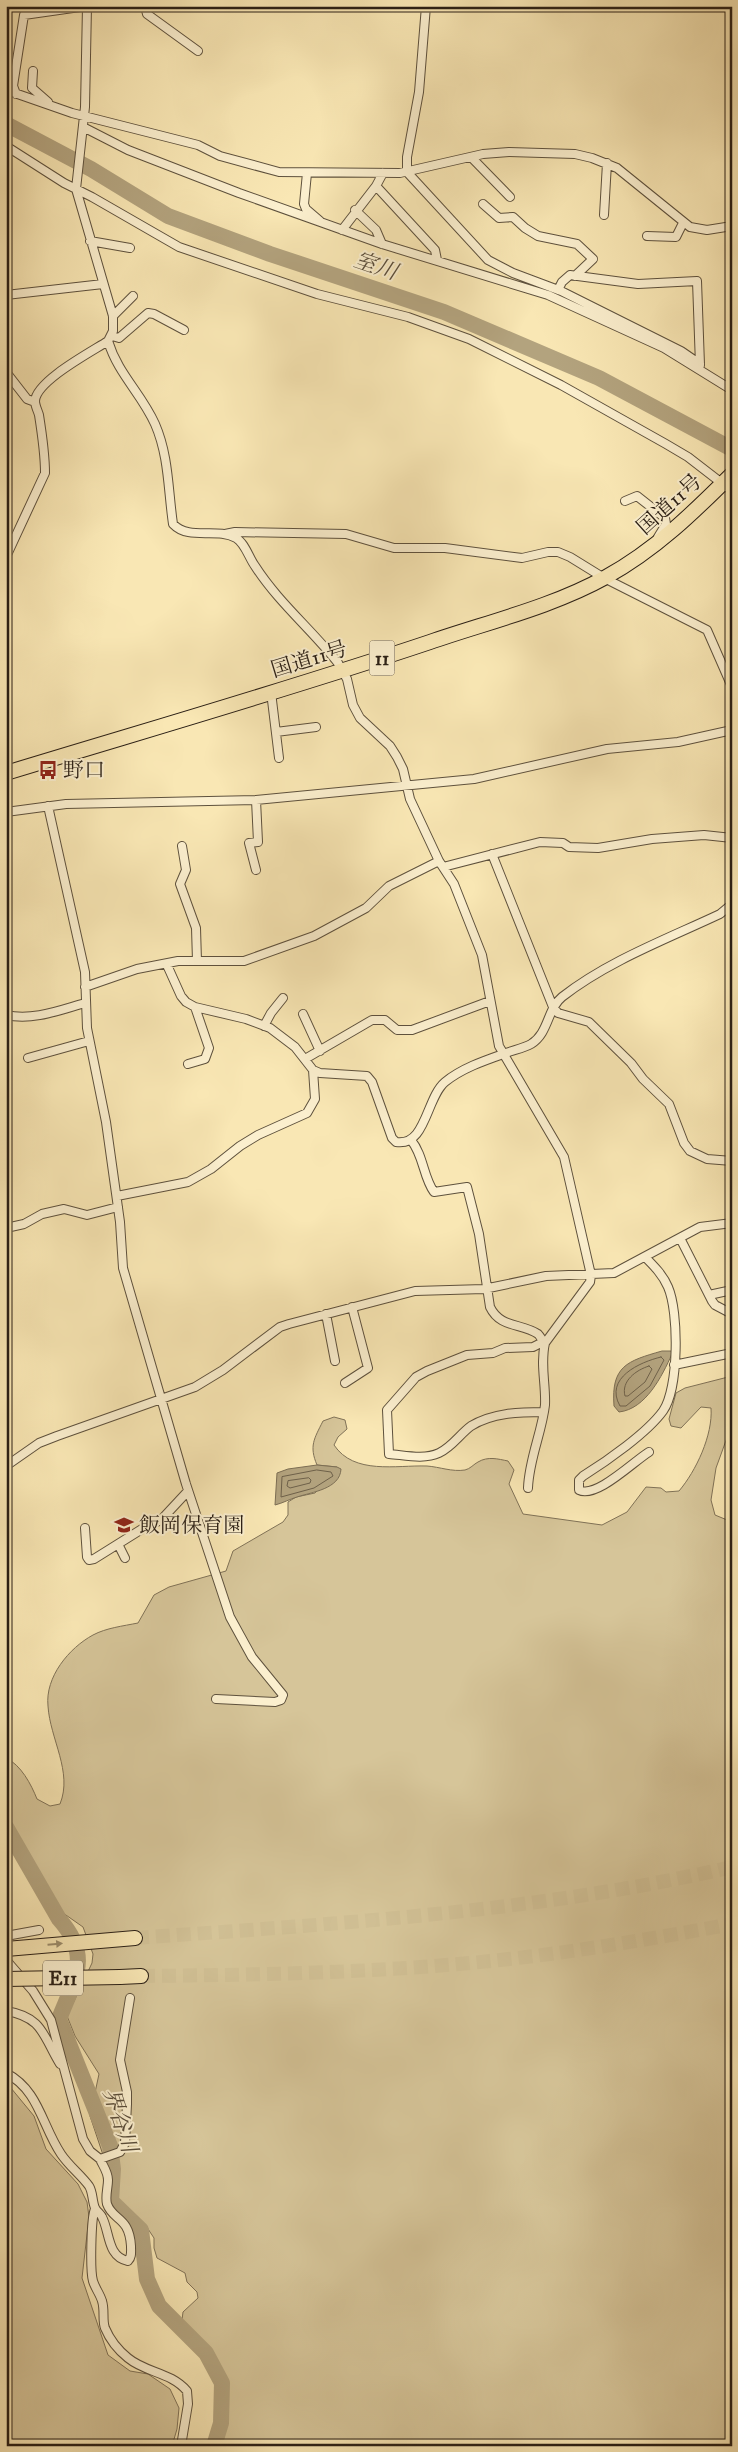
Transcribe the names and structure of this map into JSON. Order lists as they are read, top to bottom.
{
  "streets": {
    "highway": ["国道11号", "11", "E11"]
  },
  "water": ["室川", "界谷川"],
  "places": {
    "bus stop": ["野口"],
    "school or university": ["飯岡保育園"]
  }
}
